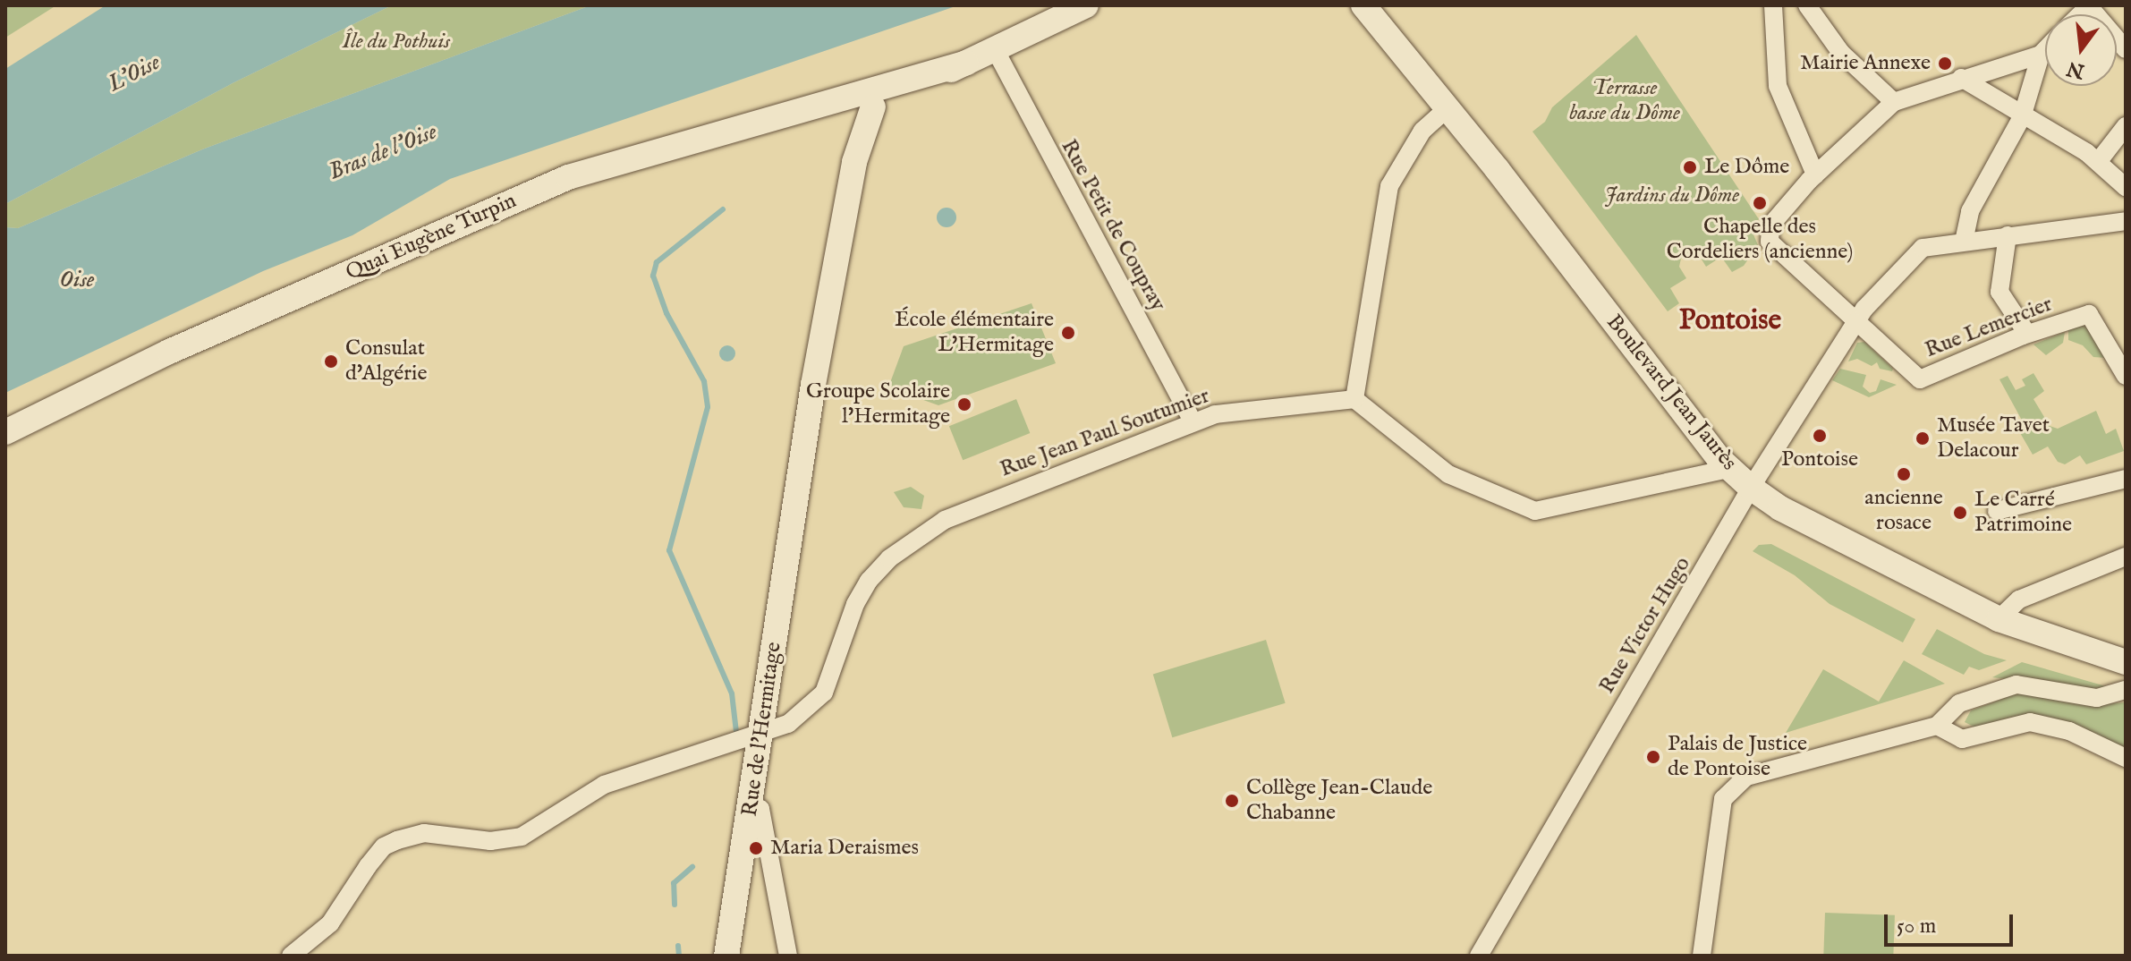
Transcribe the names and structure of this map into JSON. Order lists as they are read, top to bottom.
{
  "streets": {
    "main road": ["Quai Eugène Turpin", "Boulevard Jean Jaurès", "Rue de l'Hermitage"],
    "street": [
      "Rue Petit de Coupray",
      "Rue Lemercier",
      "Rue Jean Paul Soutumier",
      "Rue Victor Hugo"
    ]
  },
  "crossings": [
    ["Rue Petit de Coupray", "Rue Jean Paul Soutumier"],
    ["Quai Eugène Turpin", "Rue de l'Hermitage"],
    ["Rue Lemercier", "Rue Victor Hugo"],
    ["Boulevard Jean Jaurès", "Rue Victor Hugo"],
    ["Rue Jean Paul Soutumier", "Rue de l'Hermitage"]
  ],
  "districts": ["Pontoise"],
  "water": ["L'Oise", "Bras de l'Oise", "Oise"],
  "parks": ["Île du Pothuis", "Terrasse basse du Dôme", "Jardins du Dôme"],
  "places": [
    "Mairie Annexe",
    "Le Dôme",
    "Chapelle des Cordeliers (ancienne)",
    "École élémentaire L'Hermitage",
    "Consulat d'Algérie",
    "Groupe Scolaire l'Hermitage",
    "Pontoise",
    "Musée Tavet Delacour",
    "ancienne rosace",
    "Le Carré Patrimoine",
    "Palais de Justice de Pontoise",
    "Collège Jean-Claude Chabanne",
    "Maria Deraismes"
  ],
  "scale_bar": "50 m",
  "north": "bottom"
}
